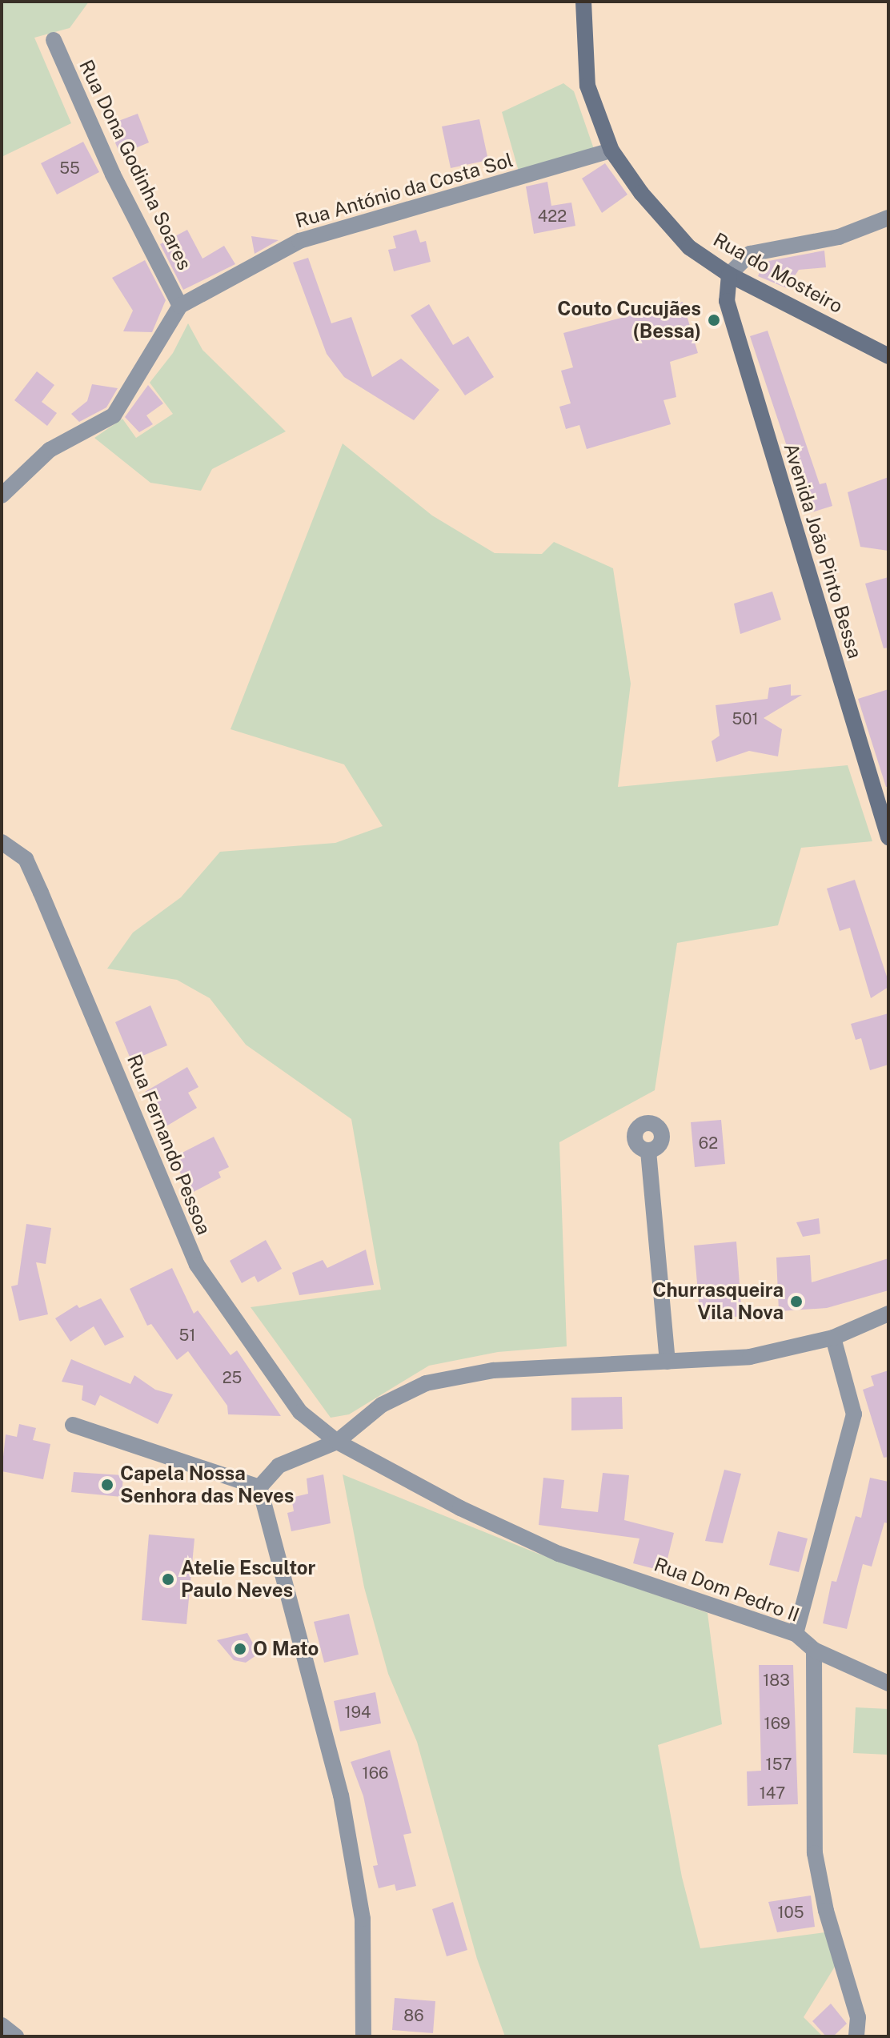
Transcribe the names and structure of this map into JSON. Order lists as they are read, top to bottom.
{
  "streets": {
    "main road": ["Rua do Mosteiro", "Avenida João Pinto Bessa"],
    "street": [
      "Rua Dona Godinha Soares",
      "Rua António da Costa Sol",
      "Rua Fernando Pessoa",
      "Rua Dom Pedro II"
    ]
  },
  "crossings": [
    ["Rua Dona Godinha Soares", "Rua António da Costa Sol"],
    ["Rua António da Costa Sol", "Rua do Mosteiro"],
    ["Rua do Mosteiro", "Avenida João Pinto Bessa"],
    ["Rua Fernando Pessoa", "Rua Dom Pedro II"]
  ],
  "places": [
    "Couto Cucujães (Bessa)",
    "Churrasqueira Vila Nova",
    "Capela Nossa Senhora das Neves",
    "Atelie Escultor Paulo Neves",
    "O Mato"
  ],
  "house_numbers": [
    "55",
    "422",
    "501",
    "62",
    "51",
    "25",
    "183",
    "194",
    "169",
    "157",
    "166",
    "147",
    "105",
    "86"
  ]
}
